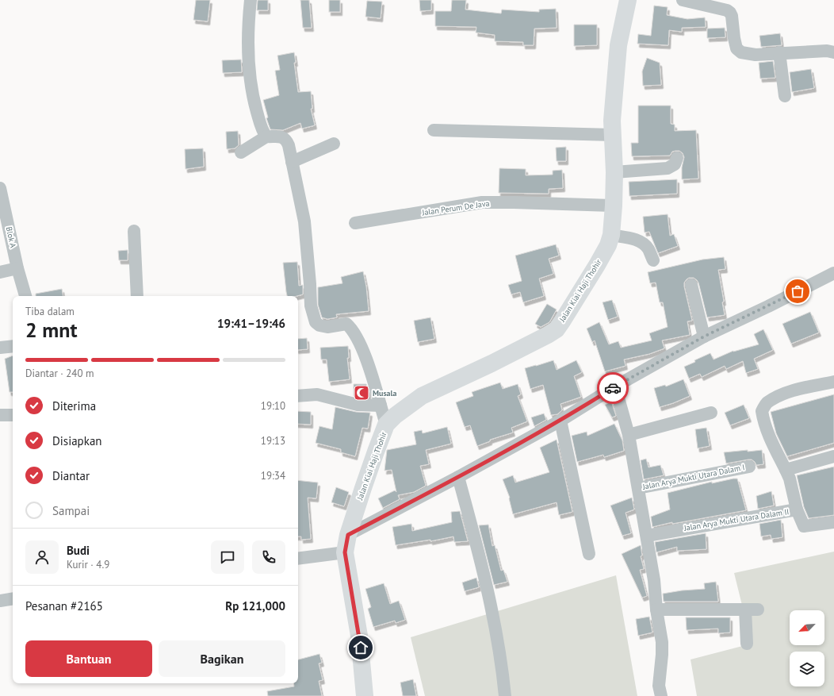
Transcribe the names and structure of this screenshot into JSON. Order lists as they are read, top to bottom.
{
  "streets": {
    "street": [
      "Jalan Perum De Java",
      "Blok A",
      "Jalan Kiai Haji Thohir",
      "Jalan Arya Mukti Utara Dalam I",
      "Jalan Arya Mukti Utara Dalam II"
    ]
  },
  "crossings": [
    ["Jalan Perum De Java", "Jalan Kiai Haji Thohir"]
  ],
  "places": {
    "mosque": ["Musala"]
  },
  "north": "bottom left",
  "page": {
    "heading": ["2 mnt", "Tiba dalam", "19:41–19:46"],
    "panel": [
      "Budi",
      "Kurir · 4.9",
      "Pesanan #2165",
      "Rp 121,000"
    ],
    "bar": "Diantar · 240 m",
    "list": [
      ["Diterima", "19:10"],
      ["Disiapkan", "19:13"],
      ["Diantar", "19:34"],
      "Sampai"
    ],
    "buttons": ["Bantuan", "Bagikan"]
  }
}
